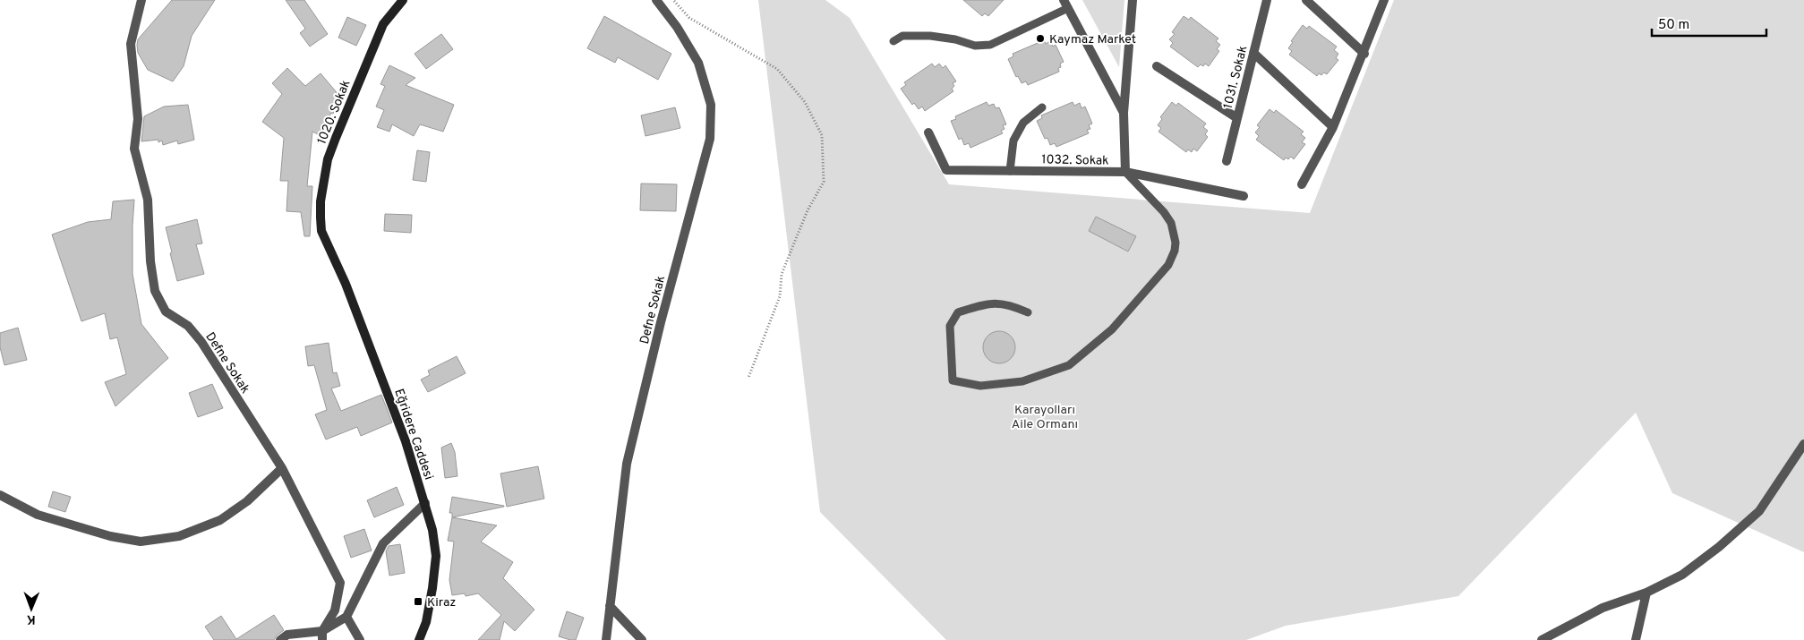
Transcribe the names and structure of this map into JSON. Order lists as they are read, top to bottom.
{
  "streets": {
    "street": [
      "1031. Sokak",
      "1020. Sokak",
      "1032. Sokak",
      "Defne Sokak",
      "Eğridere Caddesi"
    ]
  },
  "crossings": [
    ["1020. Sokak", "Eğridere Caddesi"]
  ],
  "parks": ["Karayolları Aile Ormanı"],
  "places": {
    "other": ["Kaymaz Market"],
    "transit": ["Kiraz"]
  },
  "scale_bar": "50 m",
  "north": "bottom"
}
